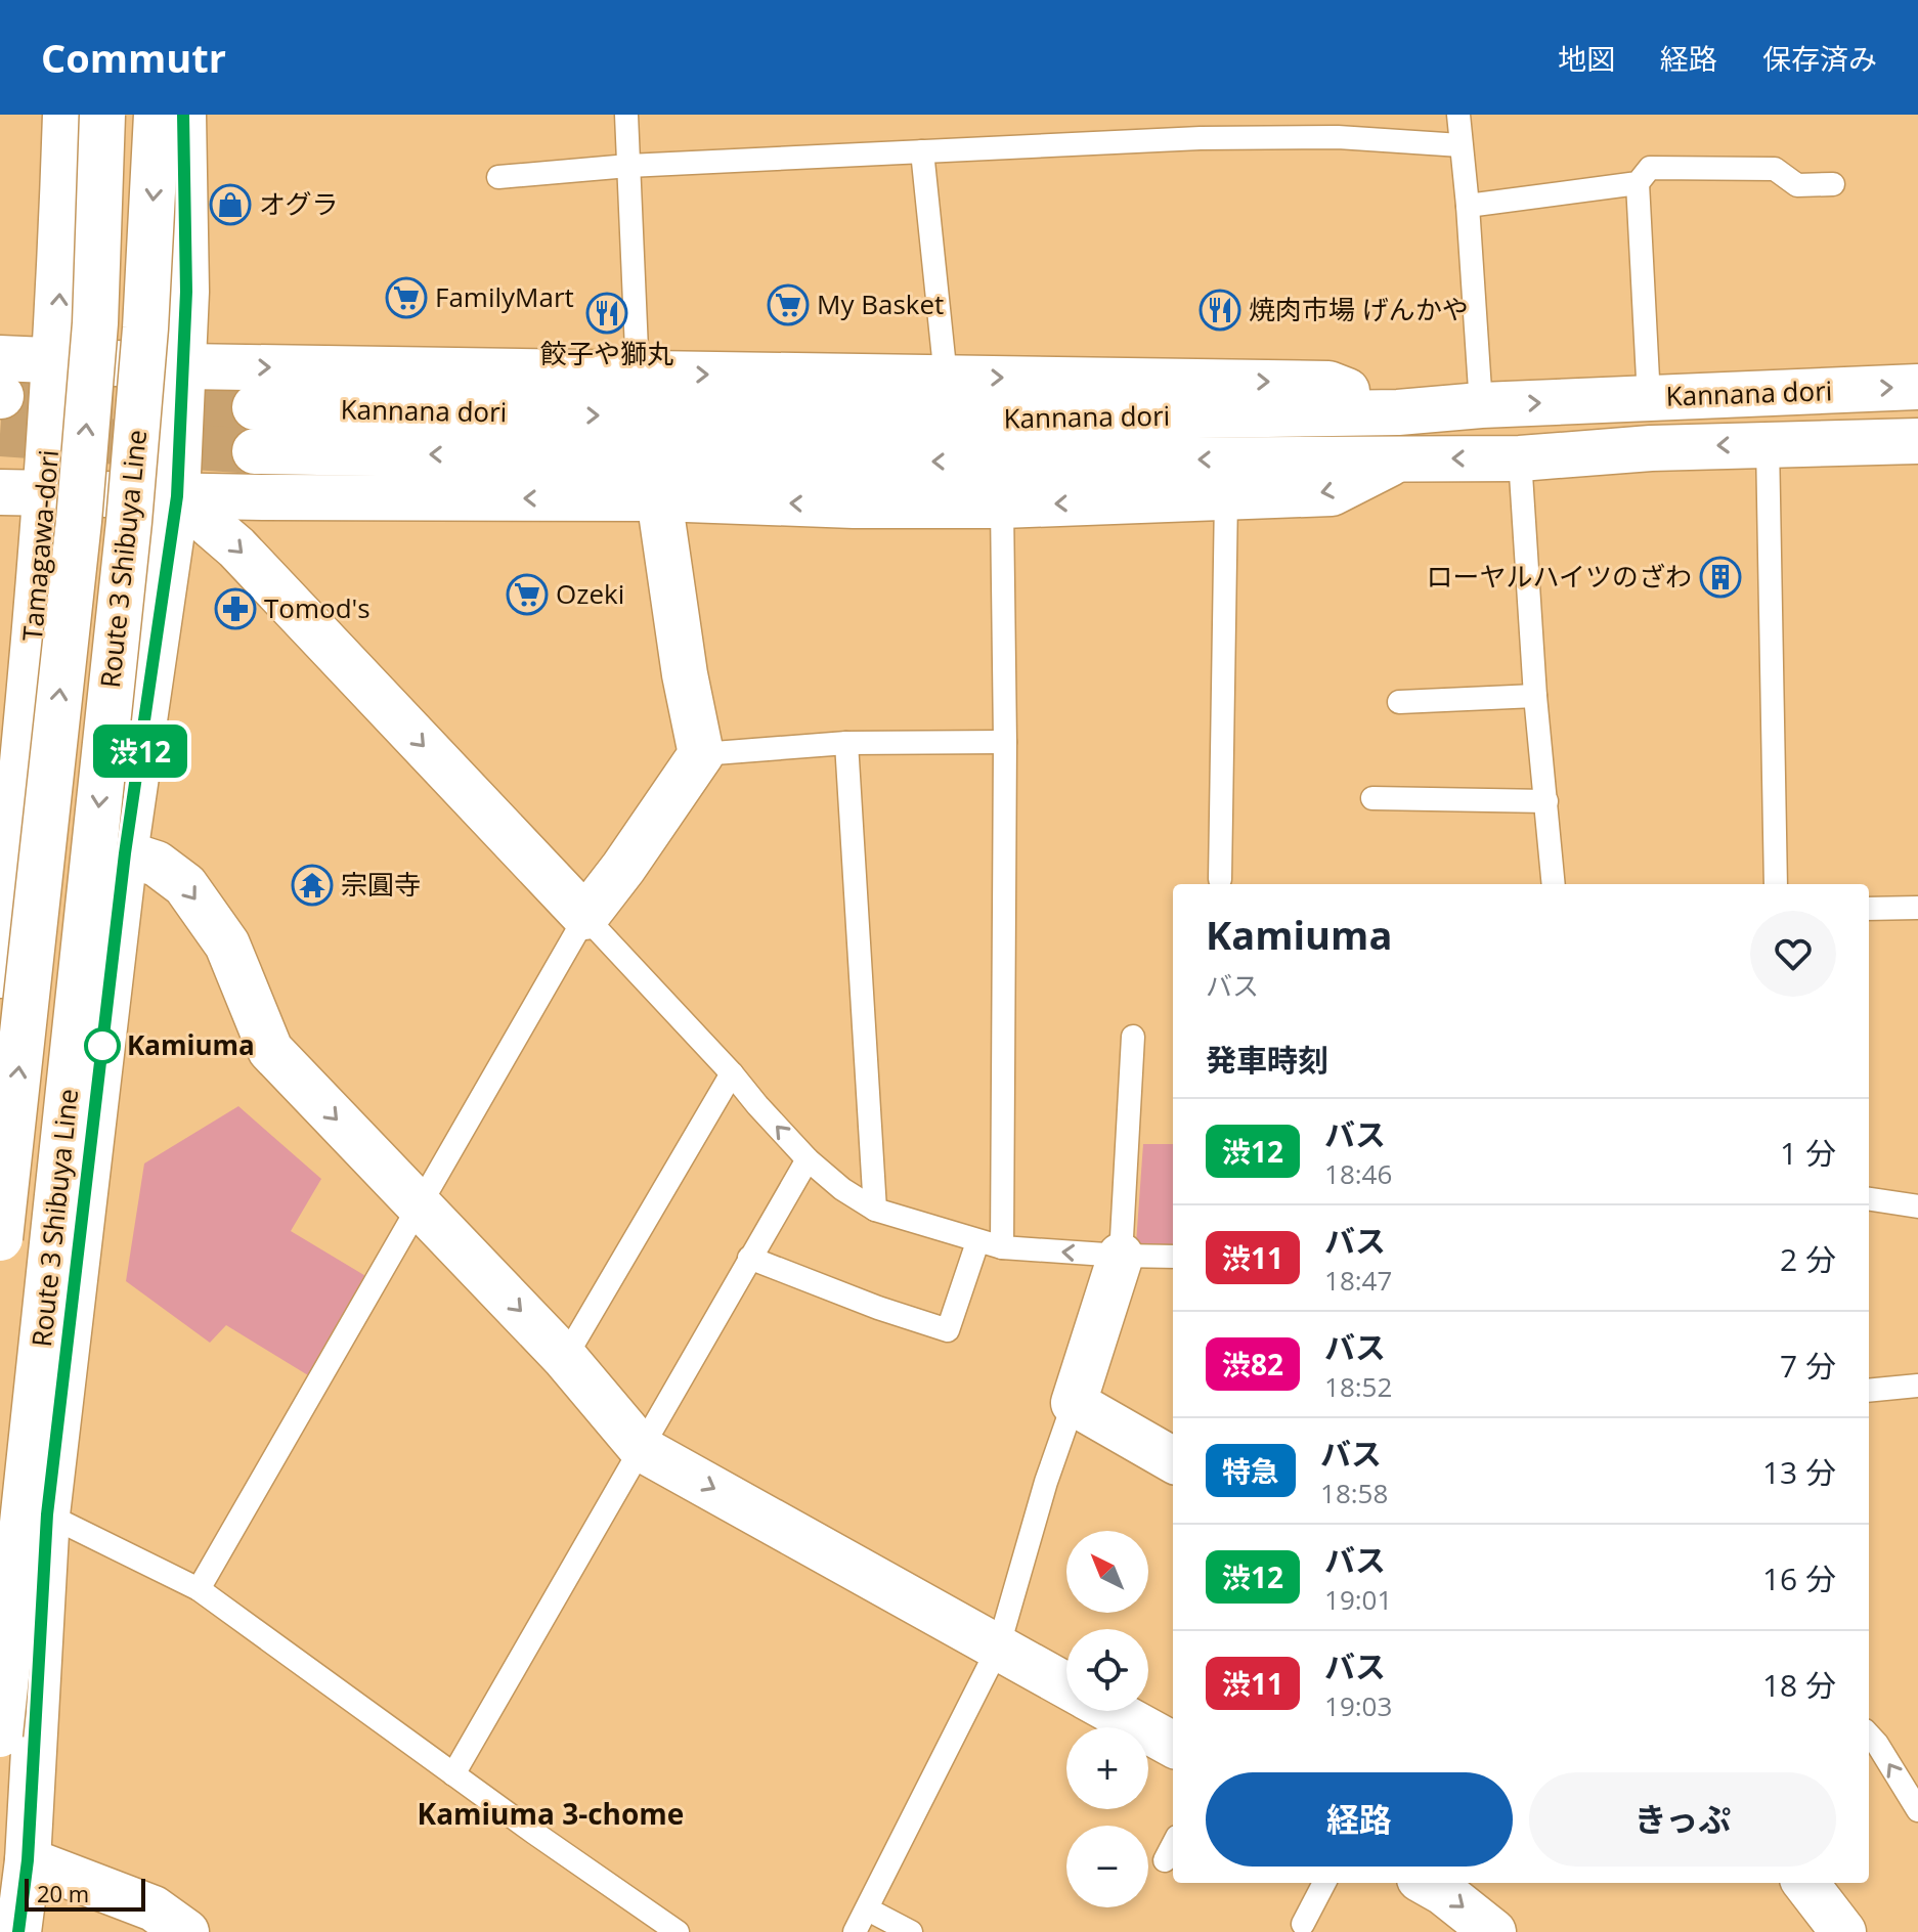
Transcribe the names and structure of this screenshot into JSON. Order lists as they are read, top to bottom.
{
  "streets": {
    "main road": ["Kannana dori", "Tamagawa-dori", "Route 3 Shibuya Line"]
  },
  "districts": ["Kamiuma 3-chome"],
  "places": {
    "shop": ["オグラ"],
    "supermarket": ["FamilyMart", "My Basket", "Ozeki"],
    "restaurant": ["焼肉市場 げんかや", "餃子や獅丸"],
    "building": ["ローヤルハイツのざわ"],
    "pharmacy": ["Tomod's"],
    "temple": ["宗圓寺"],
    "other": ["Kamiuma"]
  },
  "lines": ["bus line 渋12"],
  "scale_bar": "20 m",
  "north": "top left",
  "page": {
    "header": "Commutr",
    "nav": ["地図", "経路", "保存済み"],
    "on_map": "渋12",
    "heading": [
      ["Kamiuma", "バス"],
      "発車時刻"
    ],
    "list": [
      {
        "mark": "渋12",
        "name": "バス",
        "note": "18:46",
        "value": "1 分"
      },
      {
        "mark": "渋11",
        "name": "バス",
        "note": "18:47",
        "value": "2 分"
      },
      {
        "mark": "渋82",
        "name": "バス",
        "note": "18:52",
        "value": "7 分"
      },
      {
        "mark": "特急",
        "name": "バス",
        "note": "18:58",
        "value": "13 分"
      },
      {
        "mark": "渋12",
        "name": "バス",
        "note": "19:01",
        "value": "16 分"
      },
      {
        "mark": "渋11",
        "name": "バス",
        "note": "19:03",
        "value": "18 分"
      }
    ],
    "map_buttons": ["+", "−"],
    "buttons": ["経路", "きっぷ"],
    "scale": "20 m"
  }
}
